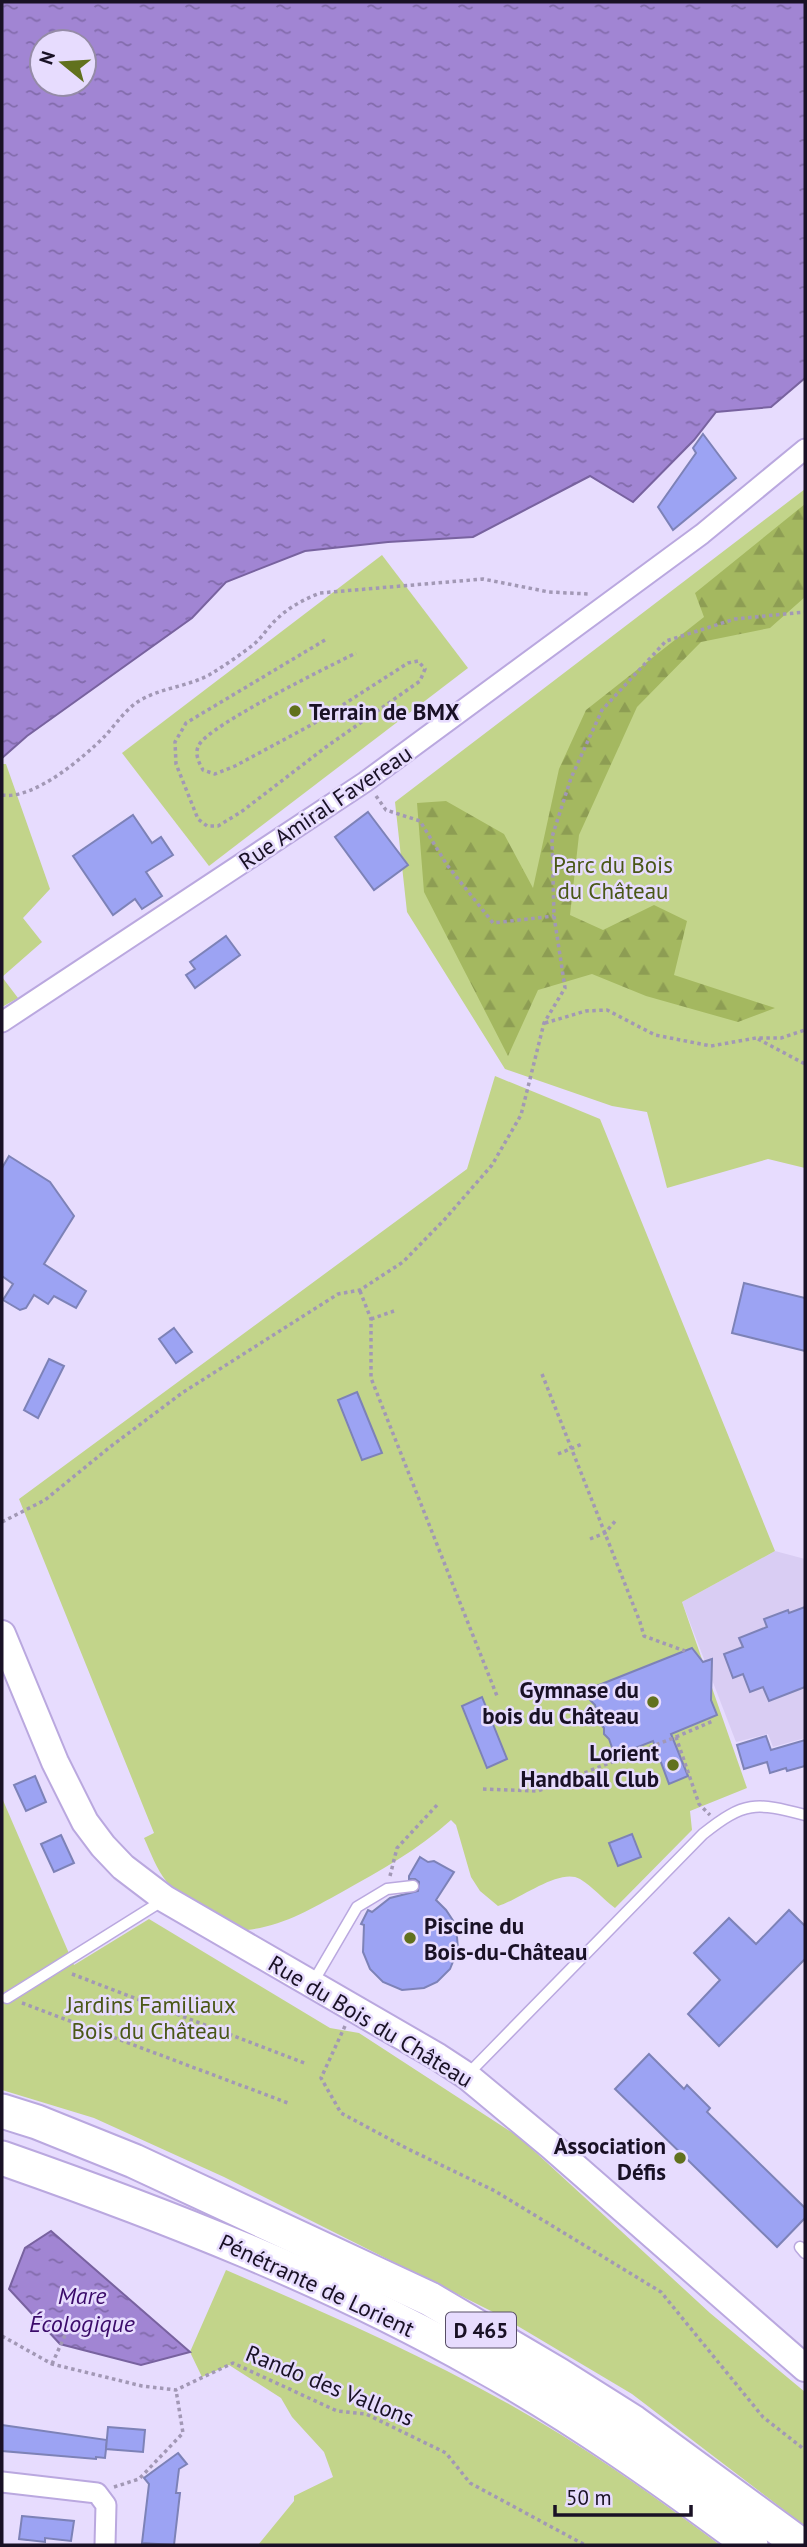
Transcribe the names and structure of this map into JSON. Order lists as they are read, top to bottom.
{
  "streets": {
    "highway": ["Pénétrante de Lorient", "D 465"],
    "street": ["Rue Amiral Favereau", "Rue du Bois du Château"],
    "path": ["Rando des Vallons"]
  },
  "water": ["Mare Écologique"],
  "parks": ["Parc du Bois du Château", "Jardins Familiaux Bois du Château"],
  "places": [
    "Terrain de BMX",
    "Gymnase du bois du Château",
    "Lorient Handball Club",
    "Piscine du Bois-du-Château",
    "Association Défis"
  ],
  "scale_bar": "50 m",
  "north": "left"
}
